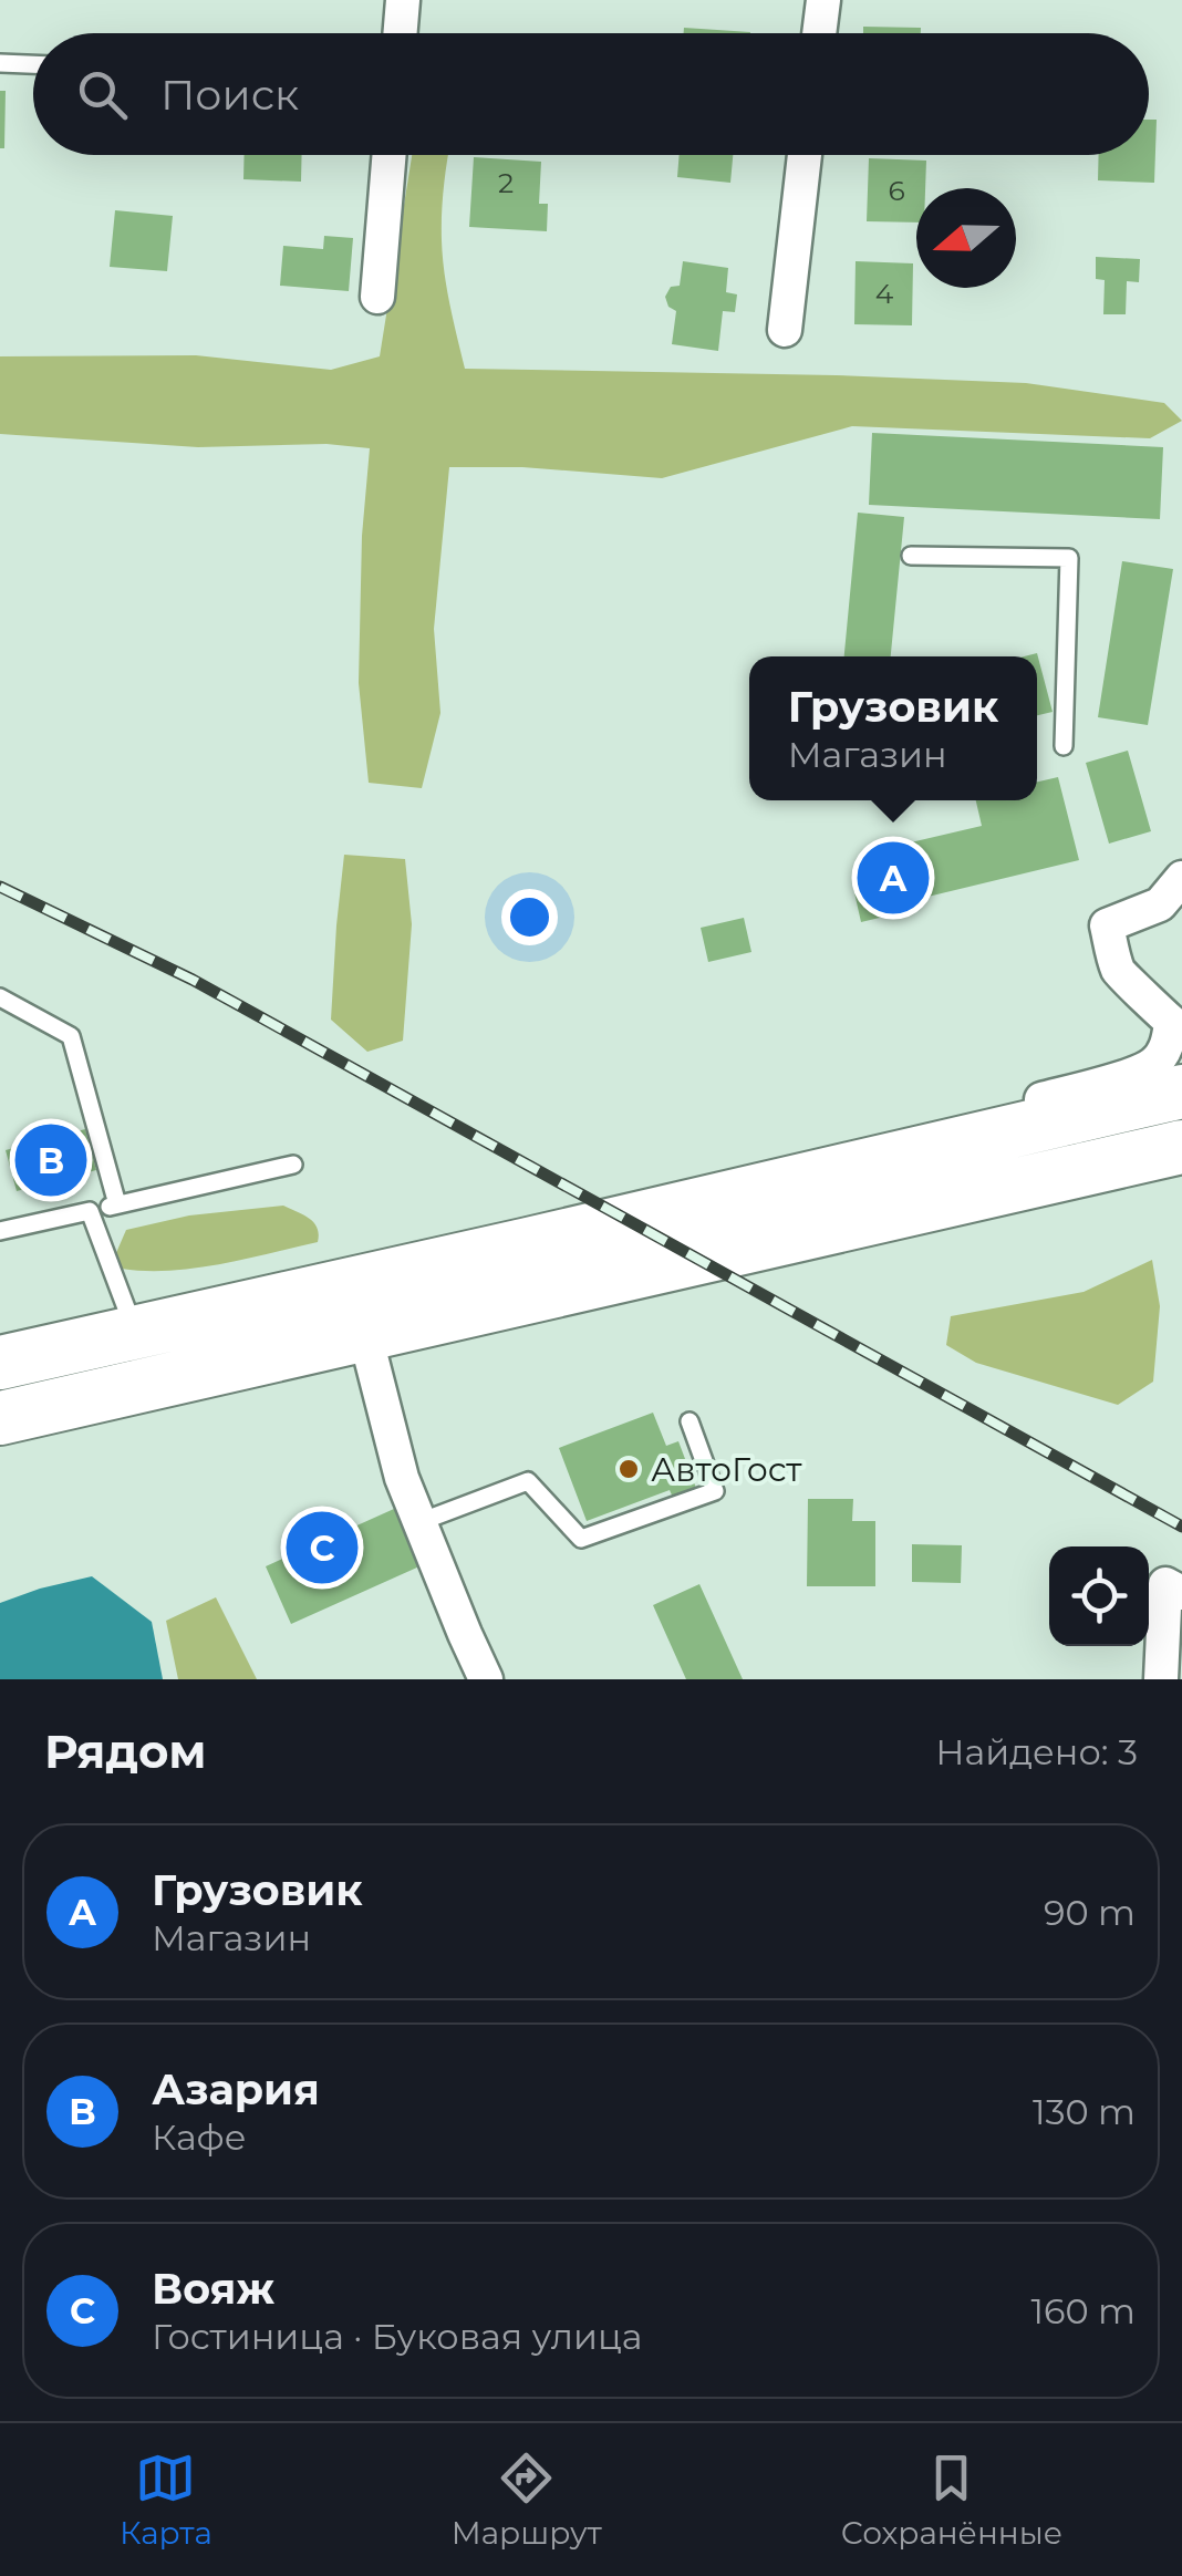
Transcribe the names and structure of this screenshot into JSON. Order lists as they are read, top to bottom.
{
  "places": ["АвтоГост"],
  "house_numbers": ["2", "6", "4"],
  "north": "left",
  "page": {
    "search": "Поиск",
    "popup": ["Грузовик", "Магазин"],
    "pins": ["A", "B", "C"],
    "heading": ["Рядом", "Найдено: 3"],
    "list": [
      {
        "mark": "A",
        "name": "Грузовик",
        "note": "Магазин",
        "value": "90 m"
      },
      {
        "mark": "B",
        "name": "Азария",
        "note": "Кафе",
        "value": "130 m"
      },
      {
        "mark": "C",
        "name": "Вояж",
        "note": "Гостиница · Буковая улица",
        "value": "160 m"
      }
    ],
    "nav": ["Карта", "Маршрут", "Сохранённые"]
  }
}
